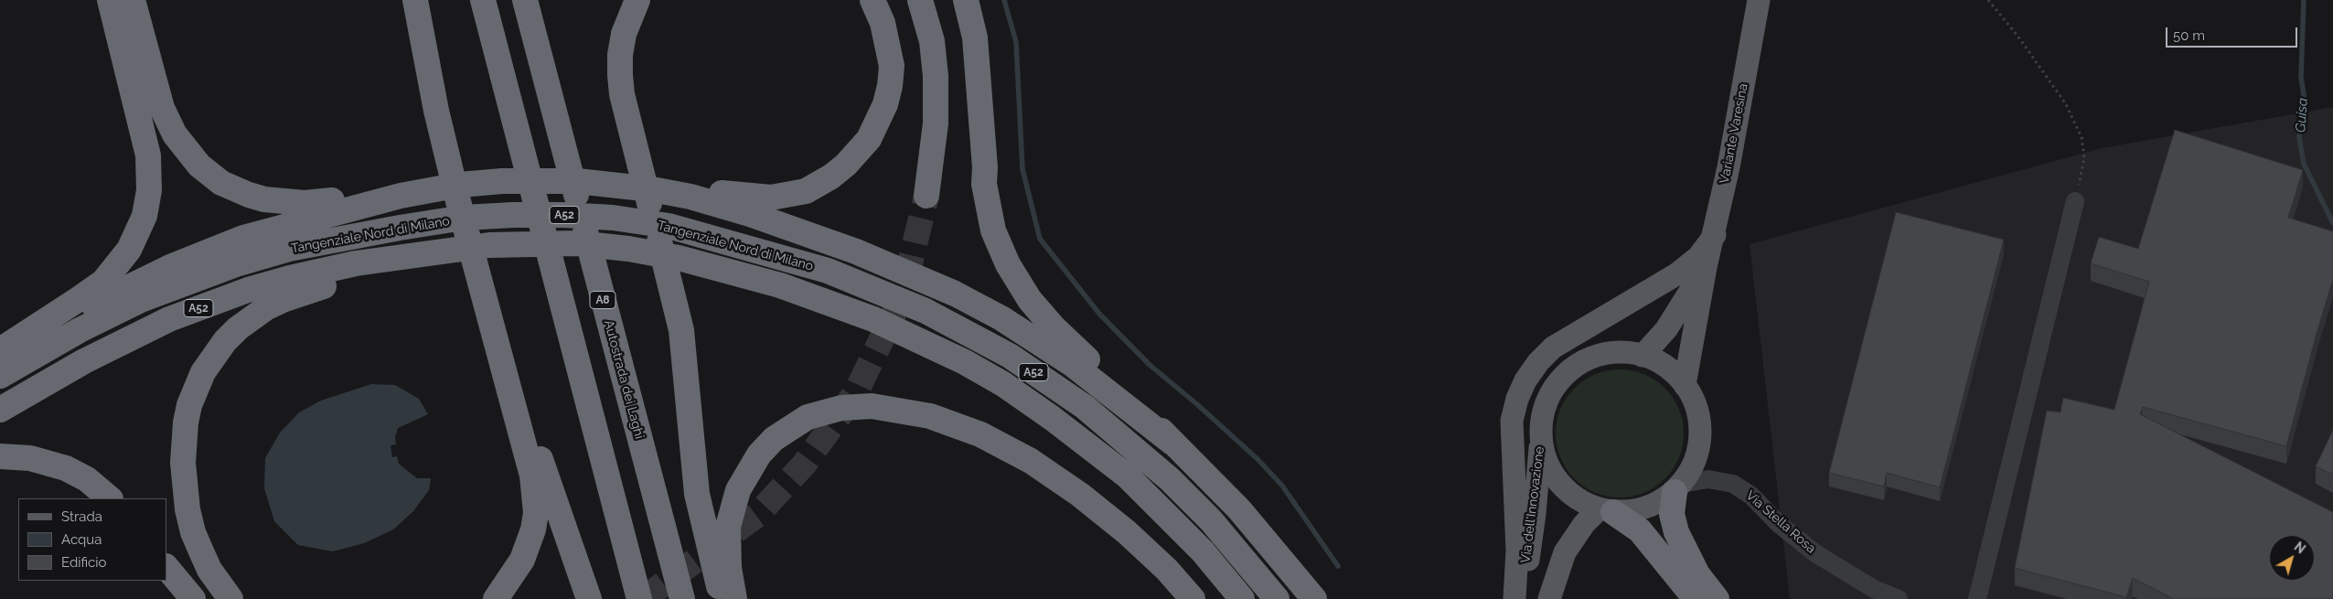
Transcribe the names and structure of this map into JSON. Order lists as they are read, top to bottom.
{
  "streets": {
    "highway": [
      "A52",
      "Tangenziale Nord di Milano",
      "A8",
      "Autostrada dei Laghi"
    ],
    "main road": ["Variante Varesina", "Via dell'Innovazione"],
    "street": ["Via Stella Rosa"]
  },
  "crossings": [
    ["Variante Varesina", "Via dell'Innovazione"],
    ["Variante Varesina", "Via Stella Rosa"],
    ["Via dell'Innovazione", "Via Stella Rosa"]
  ],
  "water": ["Guisa"],
  "legend": ["Strada", "Acqua", "Edificio"],
  "scale_bar": "50 m",
  "north": "top right"
}
